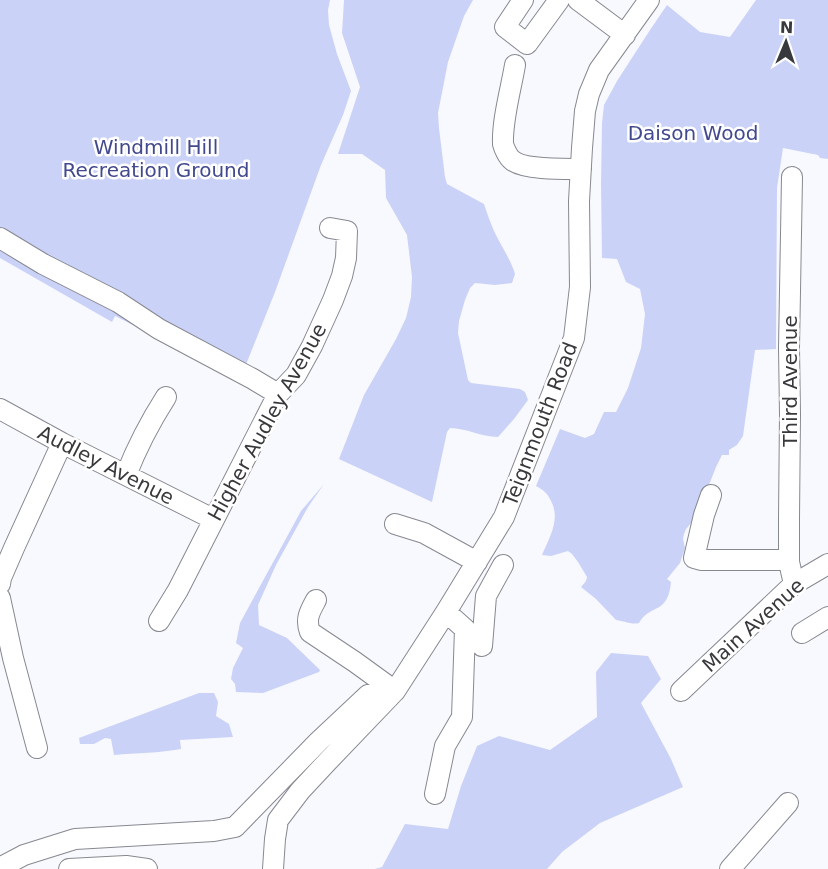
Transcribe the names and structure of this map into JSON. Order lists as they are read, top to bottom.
{
  "streets": {
    "street": [
      "Third Avenue",
      "Higher Audley Avenue",
      "Teignmouth Road",
      "Audley Avenue",
      "Main Avenue"
    ]
  },
  "crossings": [
    ["Third Avenue", "Main Avenue"],
    ["Higher Audley Avenue", "Audley Avenue"]
  ],
  "parks": ["Daison Wood", "Windmill Hill Recreation Ground"],
  "north": "top"
}
